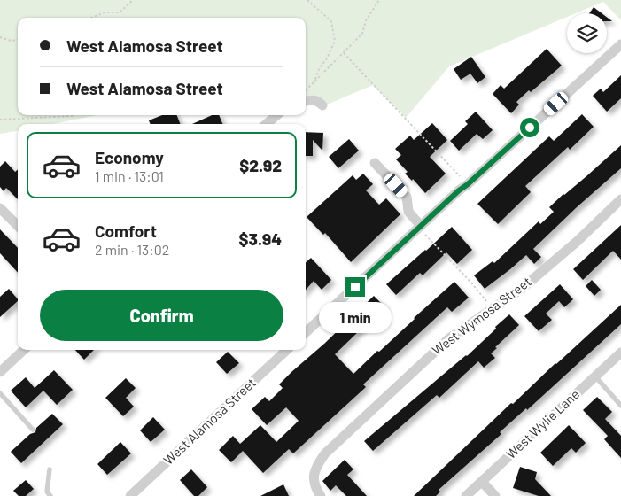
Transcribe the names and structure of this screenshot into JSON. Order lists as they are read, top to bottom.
{
  "streets": {
    "street": ["West Wymosa Street", "West Alamosa Street", "West Wylie Lane"]
  },
  "page": {
    "banner": ["West Alamosa Street", "West Alamosa Street"],
    "list": [
      {
        "name": "Economy",
        "note": "1 min · 13:01",
        "value": "$2.92"
      },
      {
        "name": "Comfort",
        "note": "2 min · 13:02",
        "value": "$3.94"
      }
    ],
    "buttons": "Confirm",
    "bubble": "1 min"
  }
}
